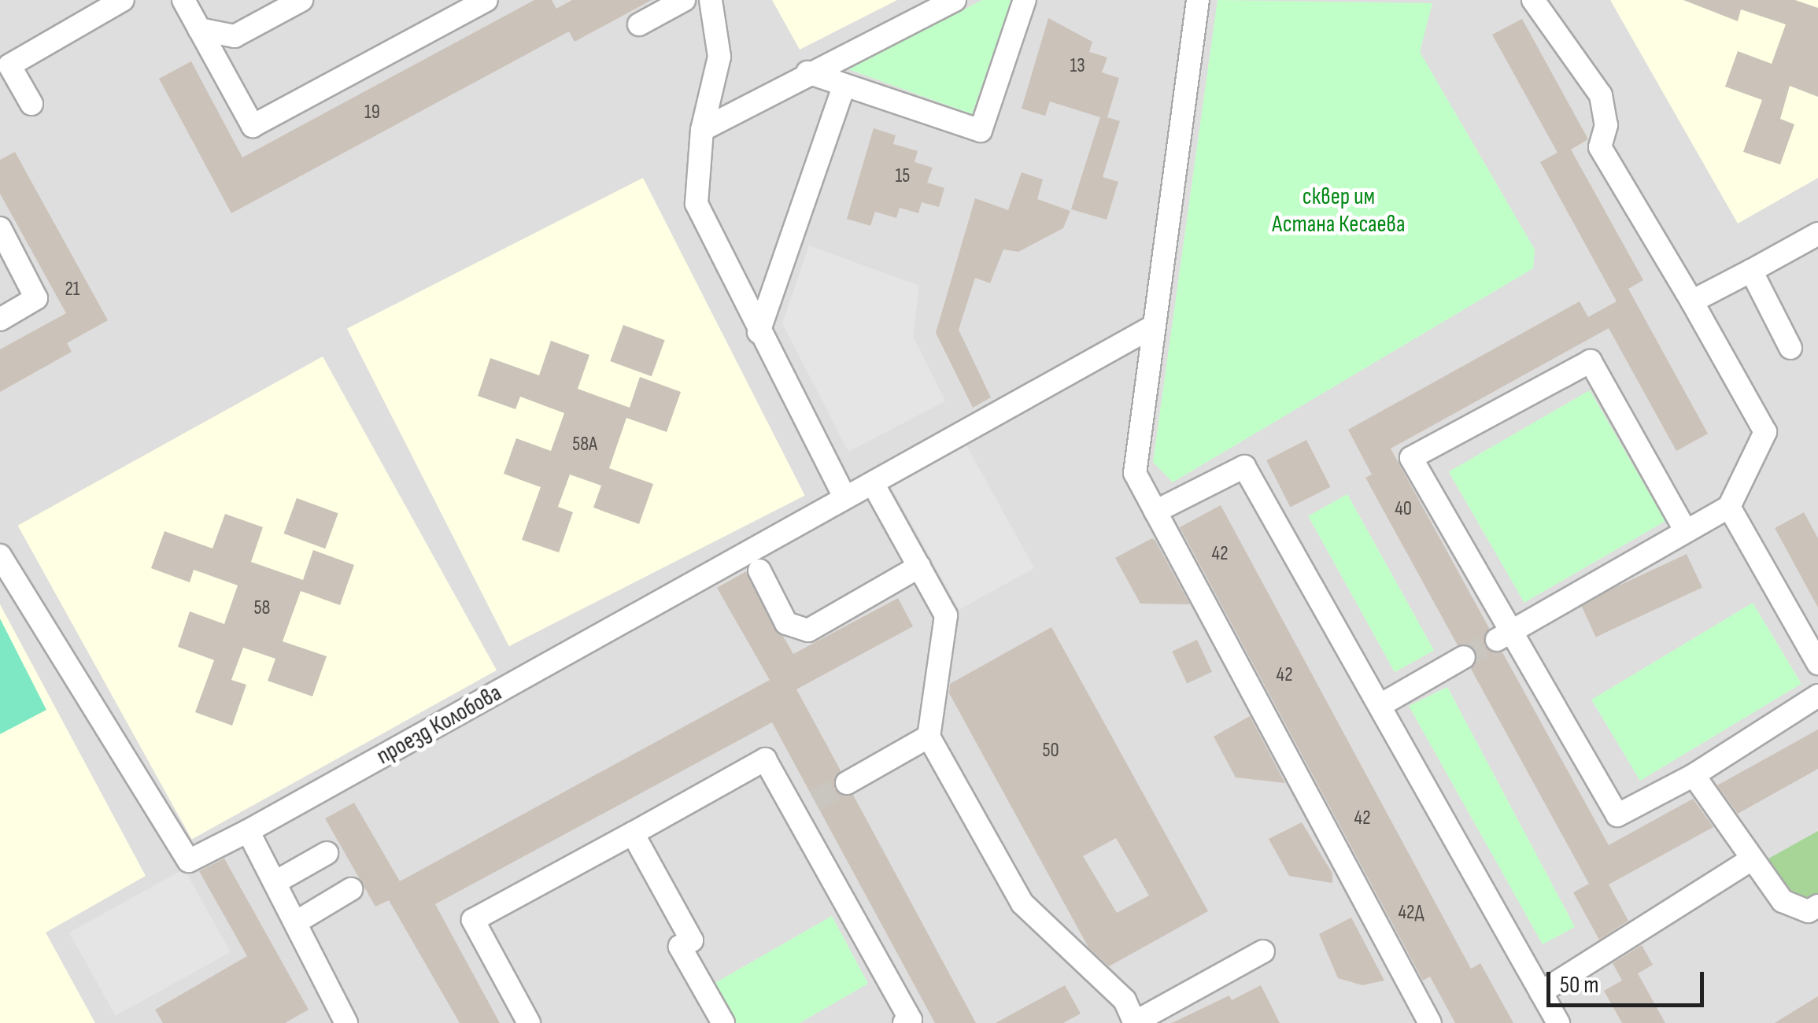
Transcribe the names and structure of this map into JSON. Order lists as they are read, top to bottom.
{
  "streets": {
    "street": ["проезд Колобова"]
  },
  "parks": ["сквер им Астана Кесаева"],
  "house_numbers": [
    "13",
    "19",
    "15",
    "21",
    "58А",
    "40",
    "42",
    "58",
    "42",
    "50",
    "42",
    "42Д"
  ],
  "scale_bar": "50 m"
}
